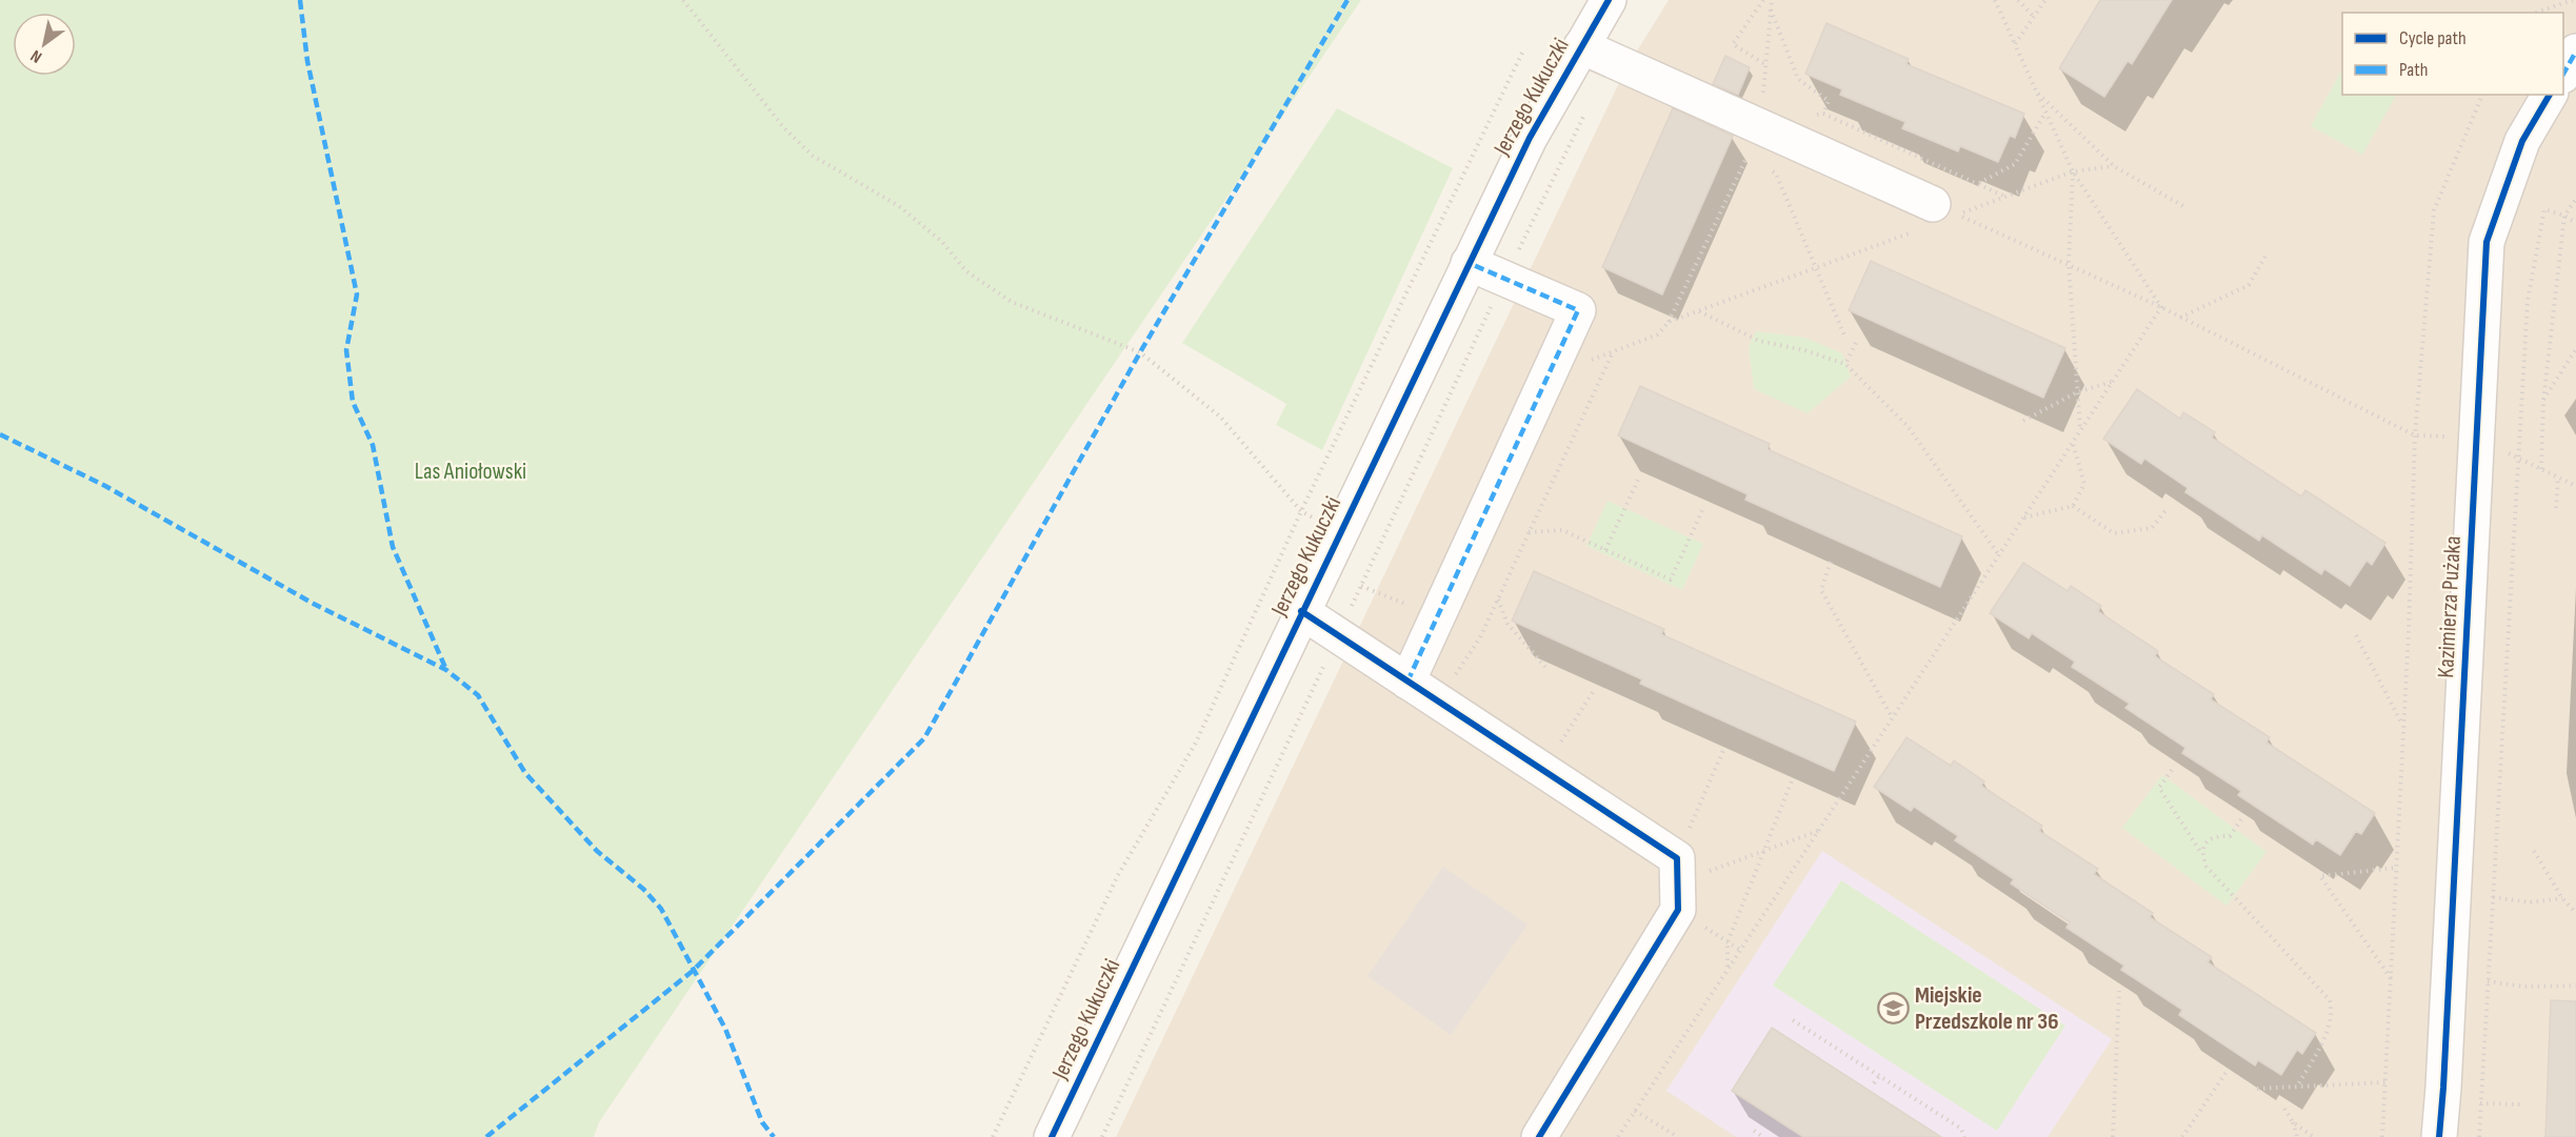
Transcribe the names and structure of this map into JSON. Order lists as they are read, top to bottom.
{
  "streets": {
    "street": ["Jerzego Kukuczki", "Kazimierza Pużaka"]
  },
  "parks": ["Las Aniołowski"],
  "places": {
    "school or university": ["Miejskie Przedszkole nr 36"]
  },
  "legend": ["Cycle path", "Path"],
  "north": "bottom left"
}
